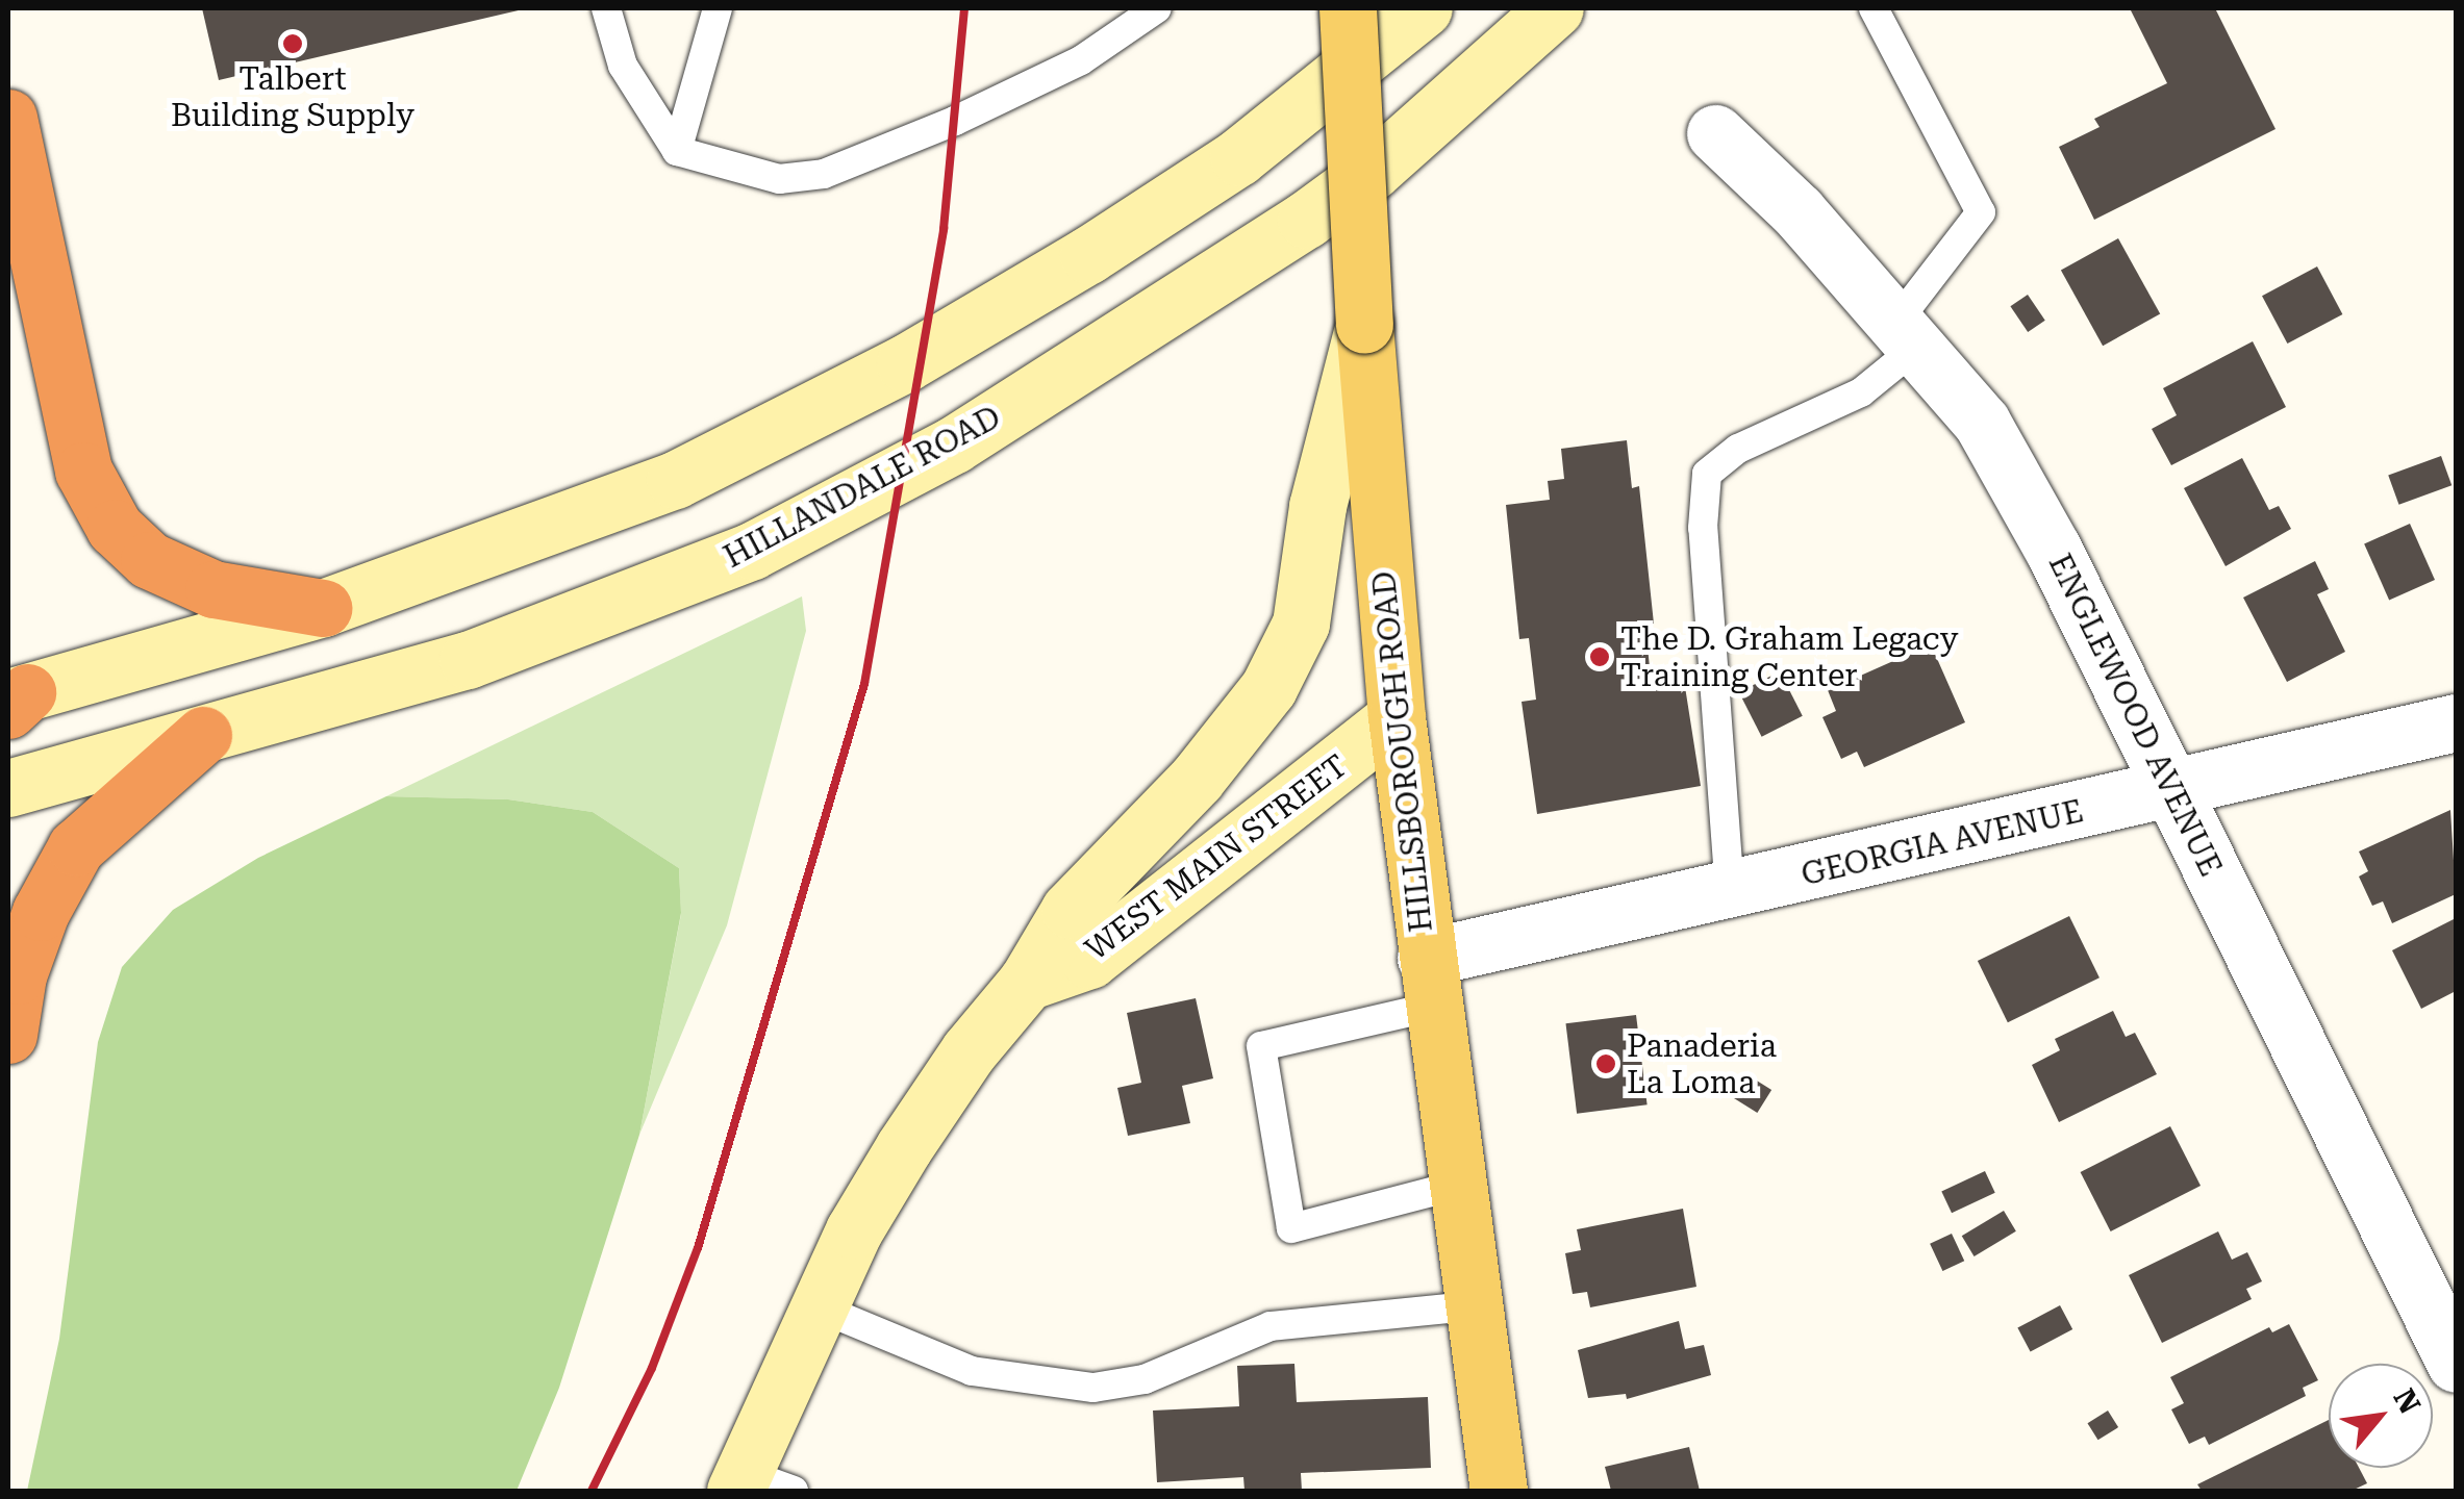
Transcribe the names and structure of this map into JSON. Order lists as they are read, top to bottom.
{
  "streets": {
    "main road": ["HILLANDALE ROAD", "HILLSBOROUGH ROAD", "WEST MAIN STREET"],
    "street": ["ENGLEWOOD AVENUE", "GEORGIA AVENUE"]
  },
  "crossings": [
    ["ENGLEWOOD AVENUE", "GEORGIA AVENUE"],
    ["HILLSBOROUGH ROAD", "GEORGIA AVENUE"],
    ["HILLSBOROUGH ROAD", "WEST MAIN STREET"]
  ],
  "places": ["Talbert Building Supply", "The D. Graham Legacy Training Center", "Panaderia La Loma"],
  "north": "top right"
}
